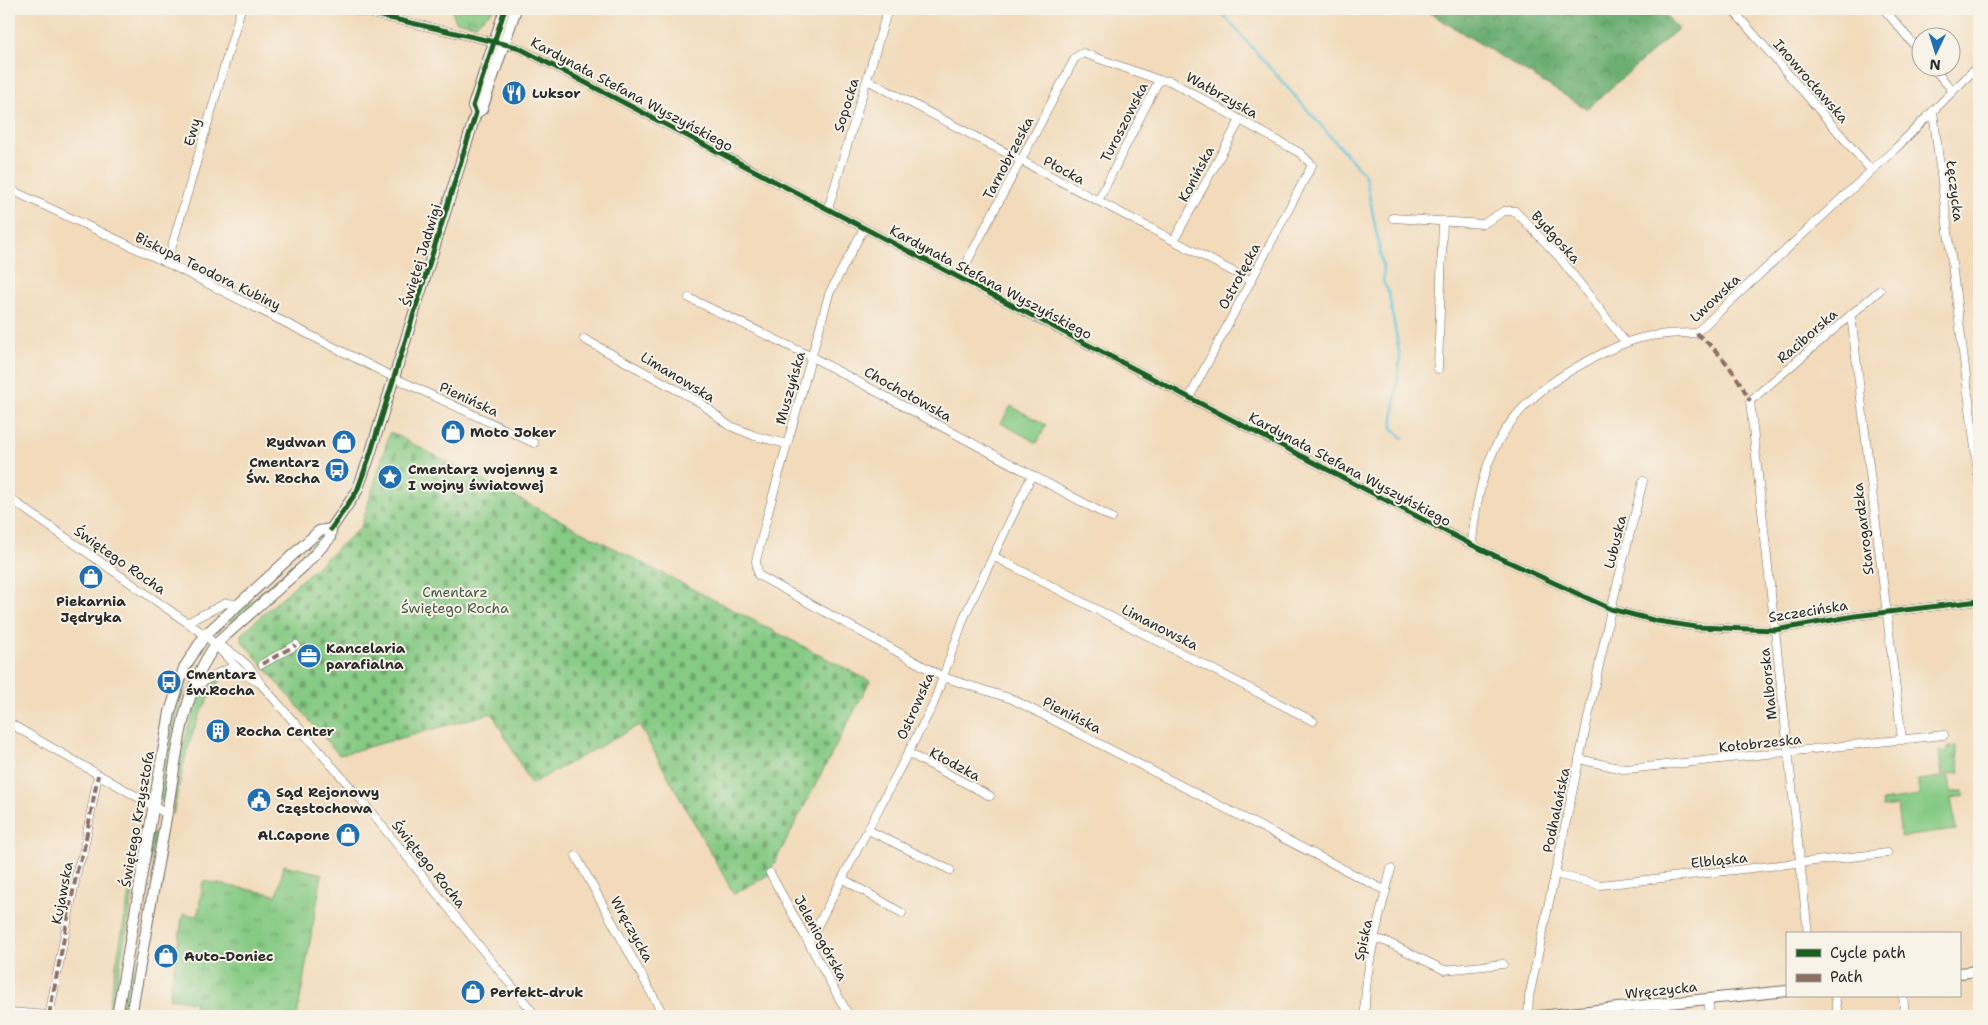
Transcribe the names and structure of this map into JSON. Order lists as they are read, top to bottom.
{
  "streets": {
    "main road": ["Świętej Jadwigi", "Świętego Krzysztofa", "Wręczycka"],
    "street": [
      "Inowrocławska",
      "Kardynała Stefana Wyszyńskiego",
      "Wałbrzyska",
      "Sopocka",
      "Turoszowska",
      "Ewy",
      "Tarnobrzeska",
      "Płocka",
      "Konińska",
      "Łęczycka",
      "Bydgoska",
      "Biskupa Teodora Kubiny",
      "Ostrołęcka",
      "Lwowska",
      "Raciborska",
      "Limanowska",
      "Muszyńska",
      "Chochołowska",
      "Pienińska",
      "Starogardzka",
      "Lubuska",
      "Świętego Rocha",
      "Szczecińska",
      "Malborska",
      "Ostrowska",
      "Kołobrzeska",
      "Kłodzka",
      "Podhalańska",
      "Elbląska",
      "Kujawska",
      "Jeleniogórska",
      "Spiska"
    ]
  },
  "crossings": [
    ["Inowrocławska", "Lwowska"],
    ["Kardynała Stefana Wyszyńskiego", "Sopocka"],
    ["Kardynała Stefana Wyszyńskiego", "Tarnobrzeska"],
    ["Kardynała Stefana Wyszyńskiego", "Świętej Jadwigi"],
    ["Kardynała Stefana Wyszyńskiego", "Ostrołęcka"],
    ["Kardynała Stefana Wyszyńskiego", "Lwowska"],
    ["Kardynała Stefana Wyszyńskiego", "Muszyńska"],
    ["Kardynała Stefana Wyszyńskiego", "Lubuska"],
    ["Kardynała Stefana Wyszyńskiego", "Szczecińska"],
    ["Kardynała Stefana Wyszyńskiego", "Podhalańska"],
    ["Wałbrzyska", "Turoszowska"],
    ["Wałbrzyska", "Tarnobrzeska"],
    ["Wałbrzyska", "Konińska"],
    ["Wałbrzyska", "Ostrołęcka"],
    ["Sopocka", "Płocka"],
    ["Turoszowska", "Płocka"],
    ["Ewy", "Biskupa Teodora Kubiny"],
    ["Tarnobrzeska", "Płocka"],
    ["Płocka", "Konińska"],
    ["Płocka", "Ostrołęcka"],
    ["Łęczycka", "Lwowska"],
    ["Bydgoska", "Lwowska"],
    ["Świętej Jadwigi", "Biskupa Teodora Kubiny"],
    ["Świętej Jadwigi", "Pienińska"],
    ["Świętej Jadwigi", "Świętego Rocha"],
    ["Świętej Jadwigi", "Świętego Krzysztofa"],
    ["Biskupa Teodora Kubiny", "Pienińska"],
    ["Raciborska", "Starogardzka"],
    ["Raciborska", "Malborska"],
    ["Limanowska", "Muszyńska"],
    ["Limanowska", "Ostrowska"],
    ["Muszyńska", "Chochołowska"],
    ["Muszyńska", "Pienińska"],
    ["Chochołowska", "Ostrowska"],
    ["Pienińska", "Ostrowska"],
    ["Pienińska", "Spiska"],
    ["Starogardzka", "Szczecińska"],
    ["Starogardzka", "Kołobrzeska"],
    ["Lubuska", "Szczecińska"],
    ["Lubuska", "Podhalańska"],
    ["Świętego Rocha", "Świętego Krzysztofa"],
    ["Szczecińska", "Malborska"],
    ["Szczecińska", "Podhalańska"],
    ["Malborska", "Kołobrzeska"],
    ["Malborska", "Elbląska"],
    ["Ostrowska", "Kłodzka"],
    ["Ostrowska", "Jeleniogórska"],
    ["Kołobrzeska", "Podhalańska"],
    ["Podhalańska", "Elbląska"]
  ],
  "parks": ["Cmentarz Świętego Rocha"],
  "places": {
    "restaurant": ["Luksor"],
    "shop": [
      "Moto Joker",
      "Rydwan",
      "Piekarnia Jędryka",
      "Al.Capone",
      "Auto-Doniec",
      "Perfekt-druk"
    ],
    "bus stop": ["Cmentarz Św. Rocha", "Cmentarz św.Rocha"],
    "place": ["Cmentarz wojenny z I wojny światowej"],
    "office": ["Kancelaria parafialna"],
    "building": ["Rocha Center"],
    "public building": ["Sąd Rejonowy Częstochowa"]
  },
  "legend": ["Cycle path", "Path"],
  "north": "bottom"
}
